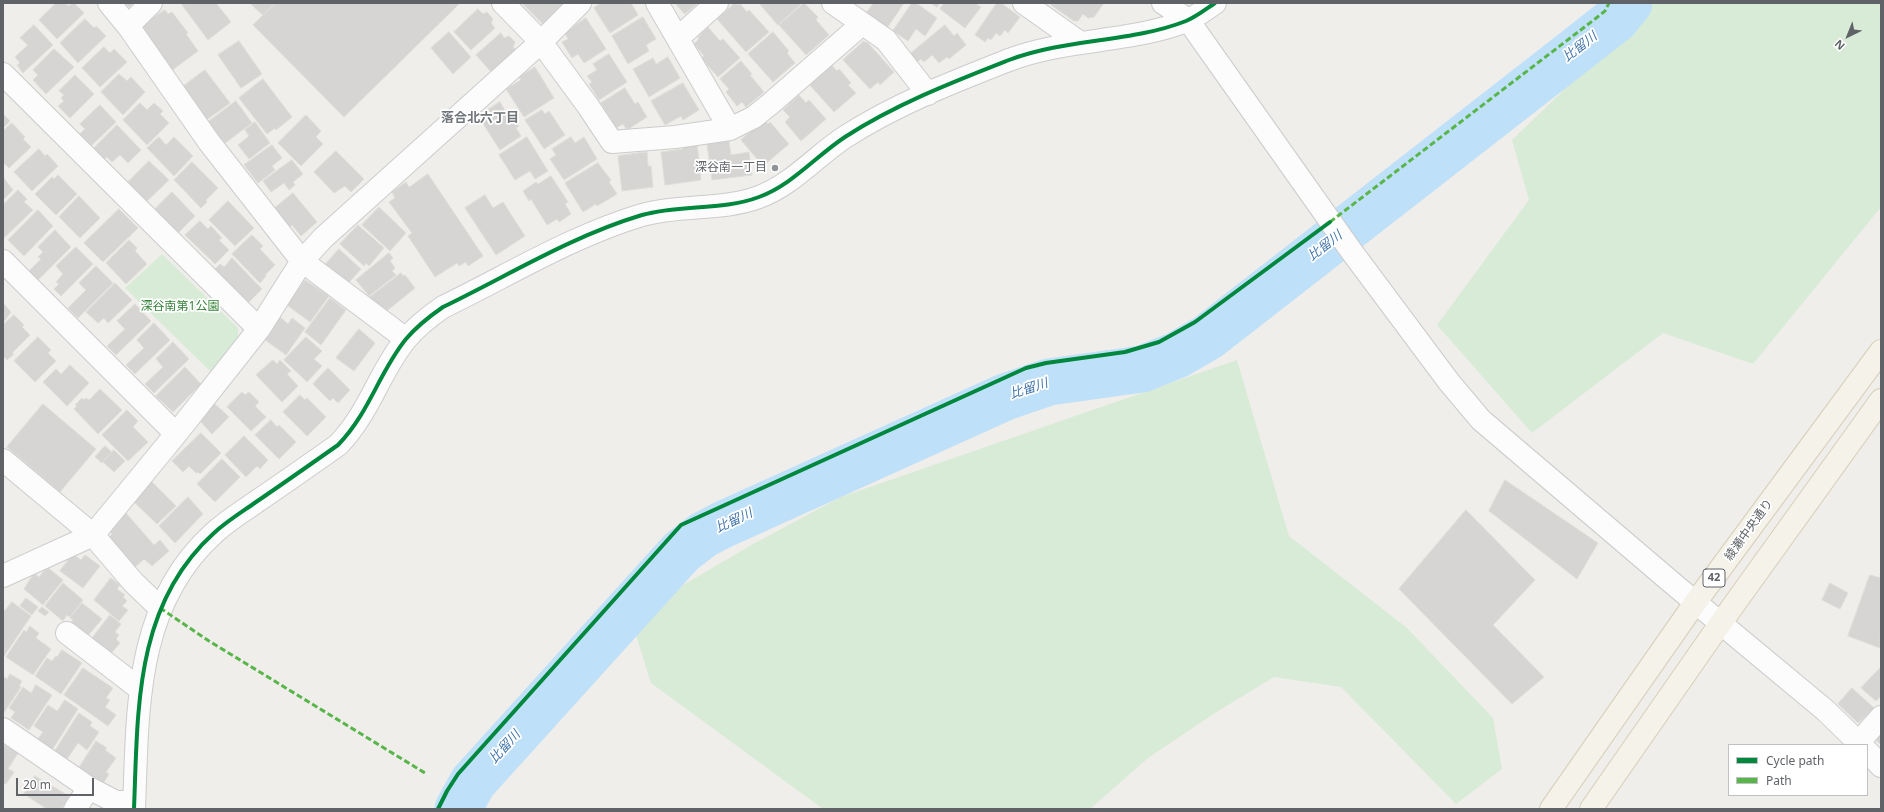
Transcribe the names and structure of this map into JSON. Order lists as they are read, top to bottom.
{
  "streets": {
    "main road": ["綾瀬中央通り", "42"]
  },
  "districts": ["落合北六丁目"],
  "water": ["比留川"],
  "parks": ["深谷南第1公園"],
  "places": ["深谷南一丁目"],
  "legend": ["Cycle path", "Path"],
  "scale_bar": "20 m",
  "north": "bottom left"
}
